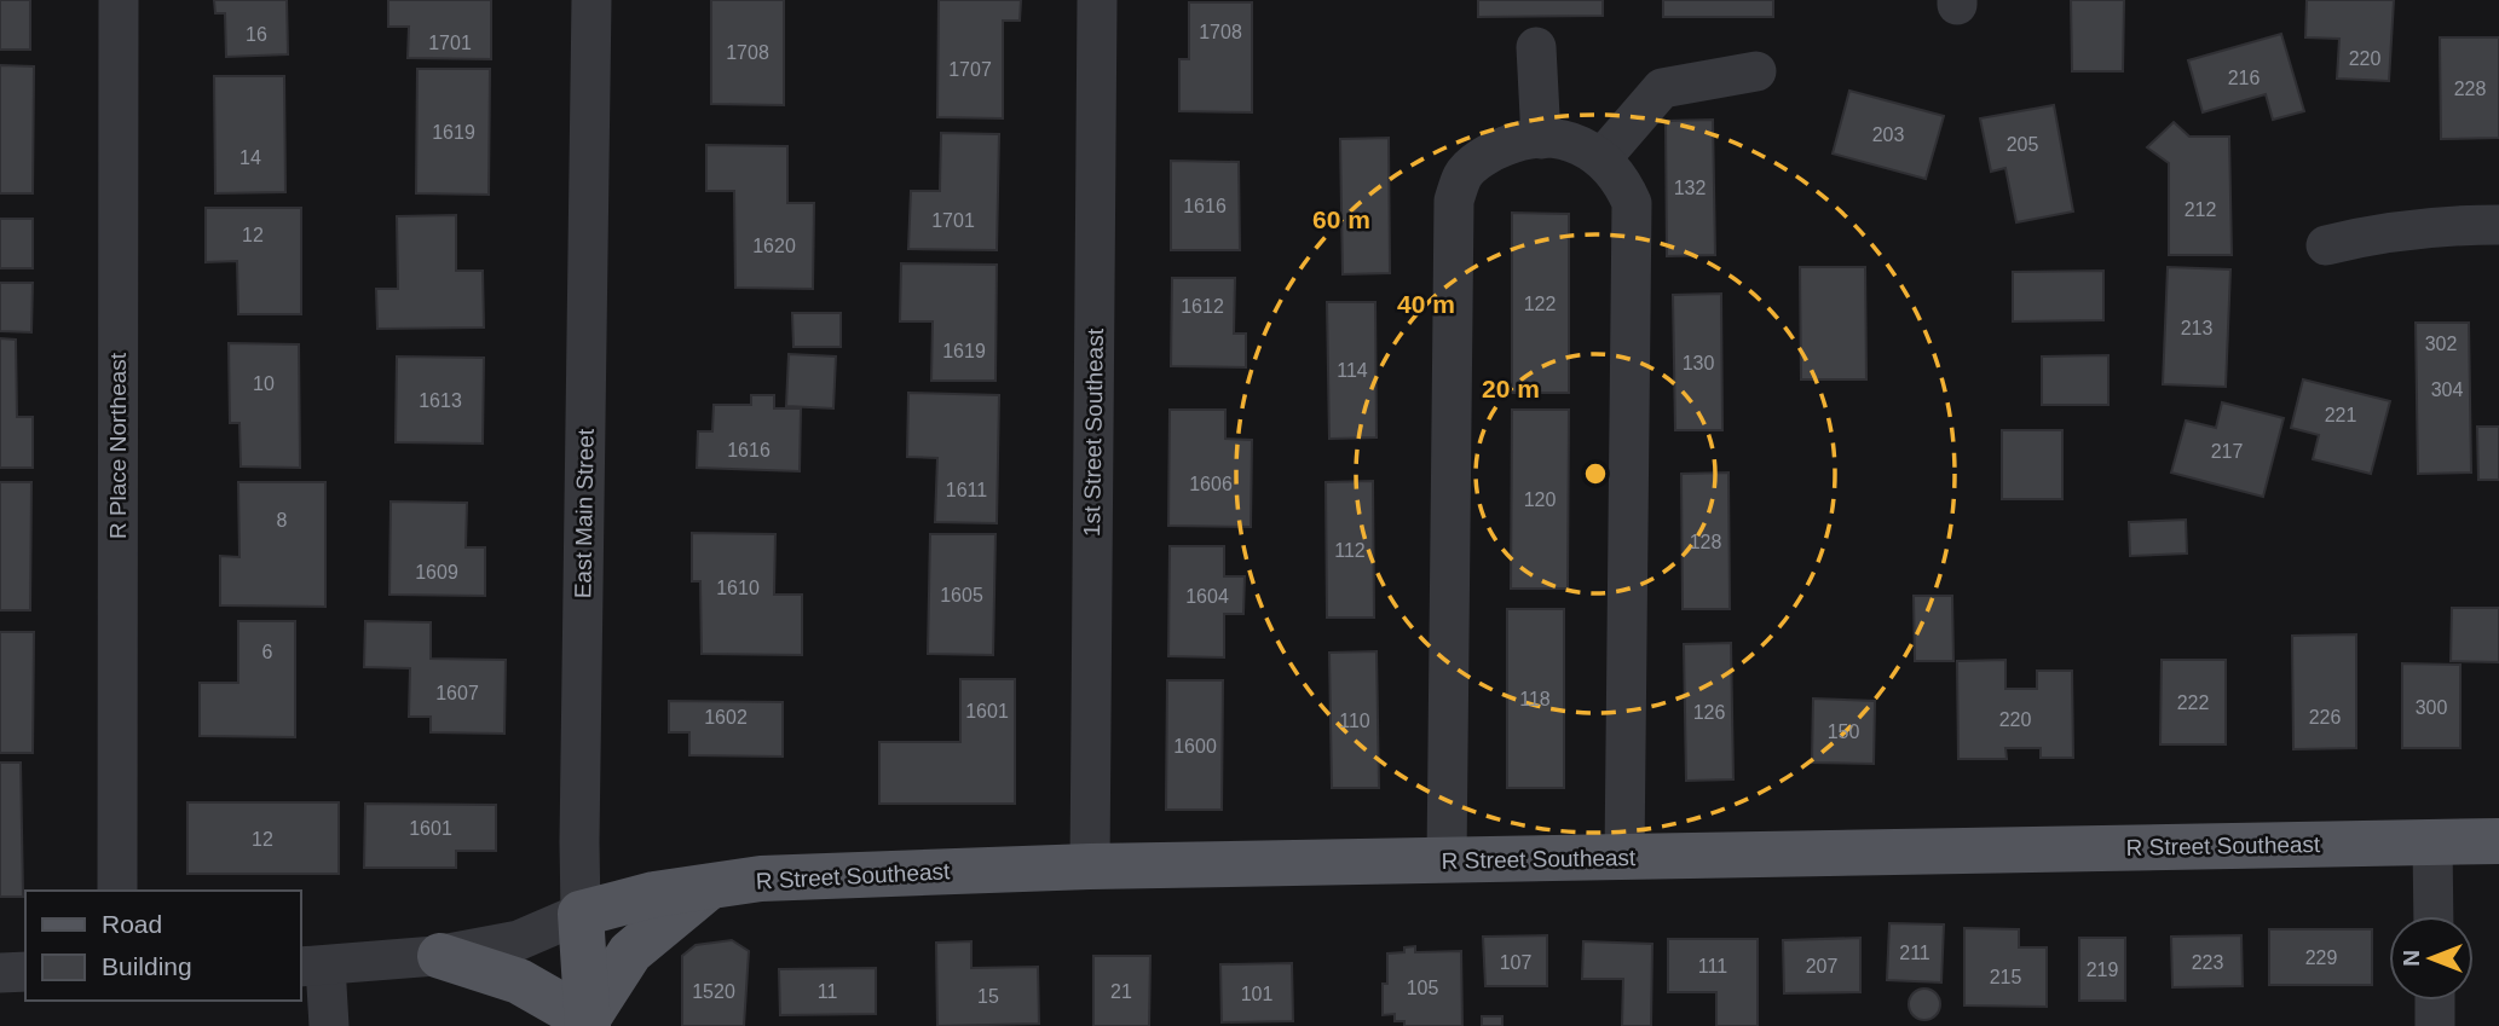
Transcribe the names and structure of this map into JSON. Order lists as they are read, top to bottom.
{
  "streets": {
    "main road": ["East Main Street", "R Street Southeast"],
    "street": ["1st Street Southeast", "R Place Northeast"]
  },
  "crossings": [
    ["1st Street Southeast", "R Street Southeast"],
    ["East Main Street", "R Street Southeast"]
  ],
  "house_numbers": [
    "1708",
    "16",
    "1701",
    "1708",
    "220",
    "1707",
    "216",
    "228",
    "1619",
    "203",
    "205",
    "14",
    "132",
    "1616",
    "212",
    "1701",
    "12",
    "1620",
    "122",
    "1612",
    "213",
    "302",
    "1619",
    "130",
    "114",
    "10",
    "304",
    "1613",
    "221",
    "1616",
    "217",
    "1606",
    "1611",
    "120",
    "8",
    "128",
    "112",
    "1609",
    "1610",
    "1605",
    "1604",
    "6",
    "1607",
    "118",
    "222",
    "300",
    "1601",
    "126",
    "1602",
    "226",
    "220",
    "110",
    "150",
    "1600",
    "1601",
    "12",
    "211",
    "229",
    "107",
    "223",
    "111",
    "207",
    "219",
    "215",
    "105",
    "1520",
    "11",
    "21",
    "101",
    "15"
  ],
  "legend": ["Road", "Building"],
  "north": "left",
  "rings": ["60 m", "40 m", "20 m"]
}
